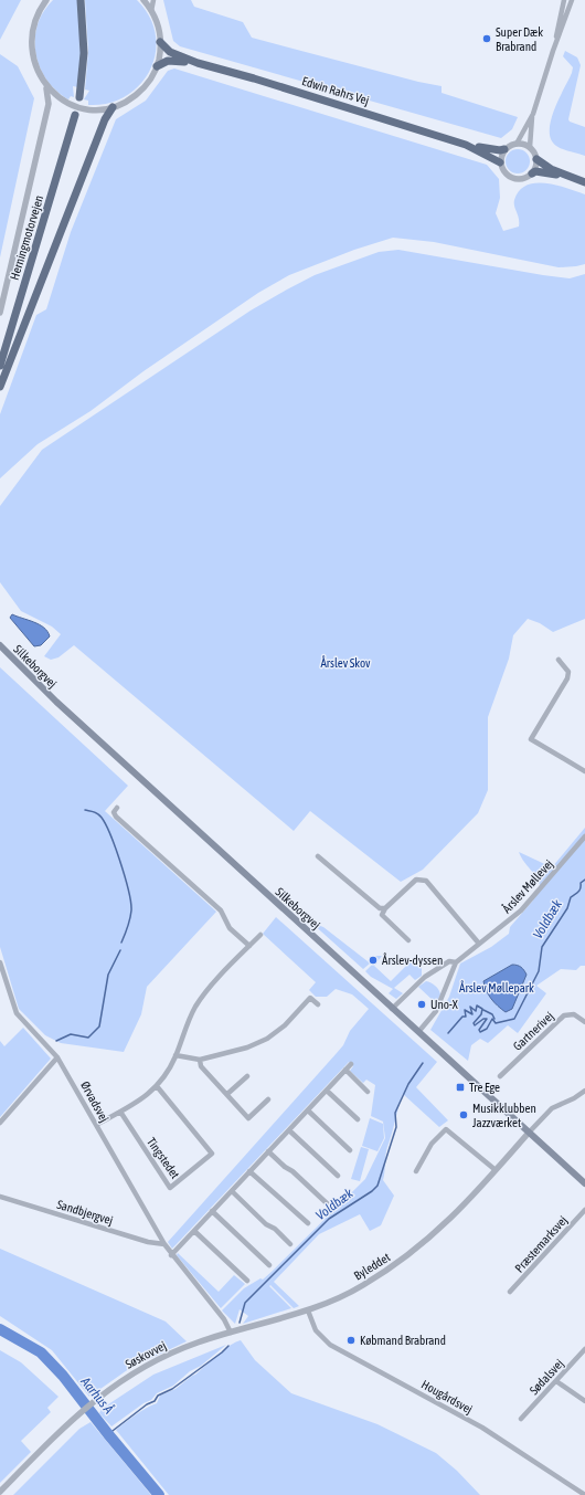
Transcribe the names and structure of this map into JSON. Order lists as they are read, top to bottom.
{
  "streets": {
    "highway": ["Edwin Rahrs Vej", "Herningmotorvejen"],
    "main road": ["Silkeborgvej"],
    "street": [
      "Årslev Møllevej",
      "Gartnerivej",
      "Ørvadsvej",
      "Tingstedet",
      "Sandbjergvej",
      "Præstemarksvej",
      "Byleddet",
      "Søskovvej",
      "Sødalsvej",
      "Hougårdsvej"
    ]
  },
  "crossings": [
    ["Silkeborgvej", "Årslev Møllevej"],
    ["Silkeborgvej", "Byleddet"],
    ["Ørvadsvej", "Sandbjergvej"],
    ["Ørvadsvej", "Byleddet"],
    ["Ørvadsvej", "Søskovvej"],
    ["Byleddet", "Søskovvej"],
    ["Byleddet", "Hougårdsvej"]
  ],
  "water": ["Voldbæk", "Aarhus Å"],
  "parks": ["Årslev Skov", "Årslev Møllepark"],
  "places": {
    "other": [
      "Super Dæk Brabrand",
      "Årslev-dyssen",
      "Uno-X",
      "Musikklubben Jazzværket",
      "Købmand Brabrand"
    ],
    "transit": ["Tre Ege"]
  }
}
